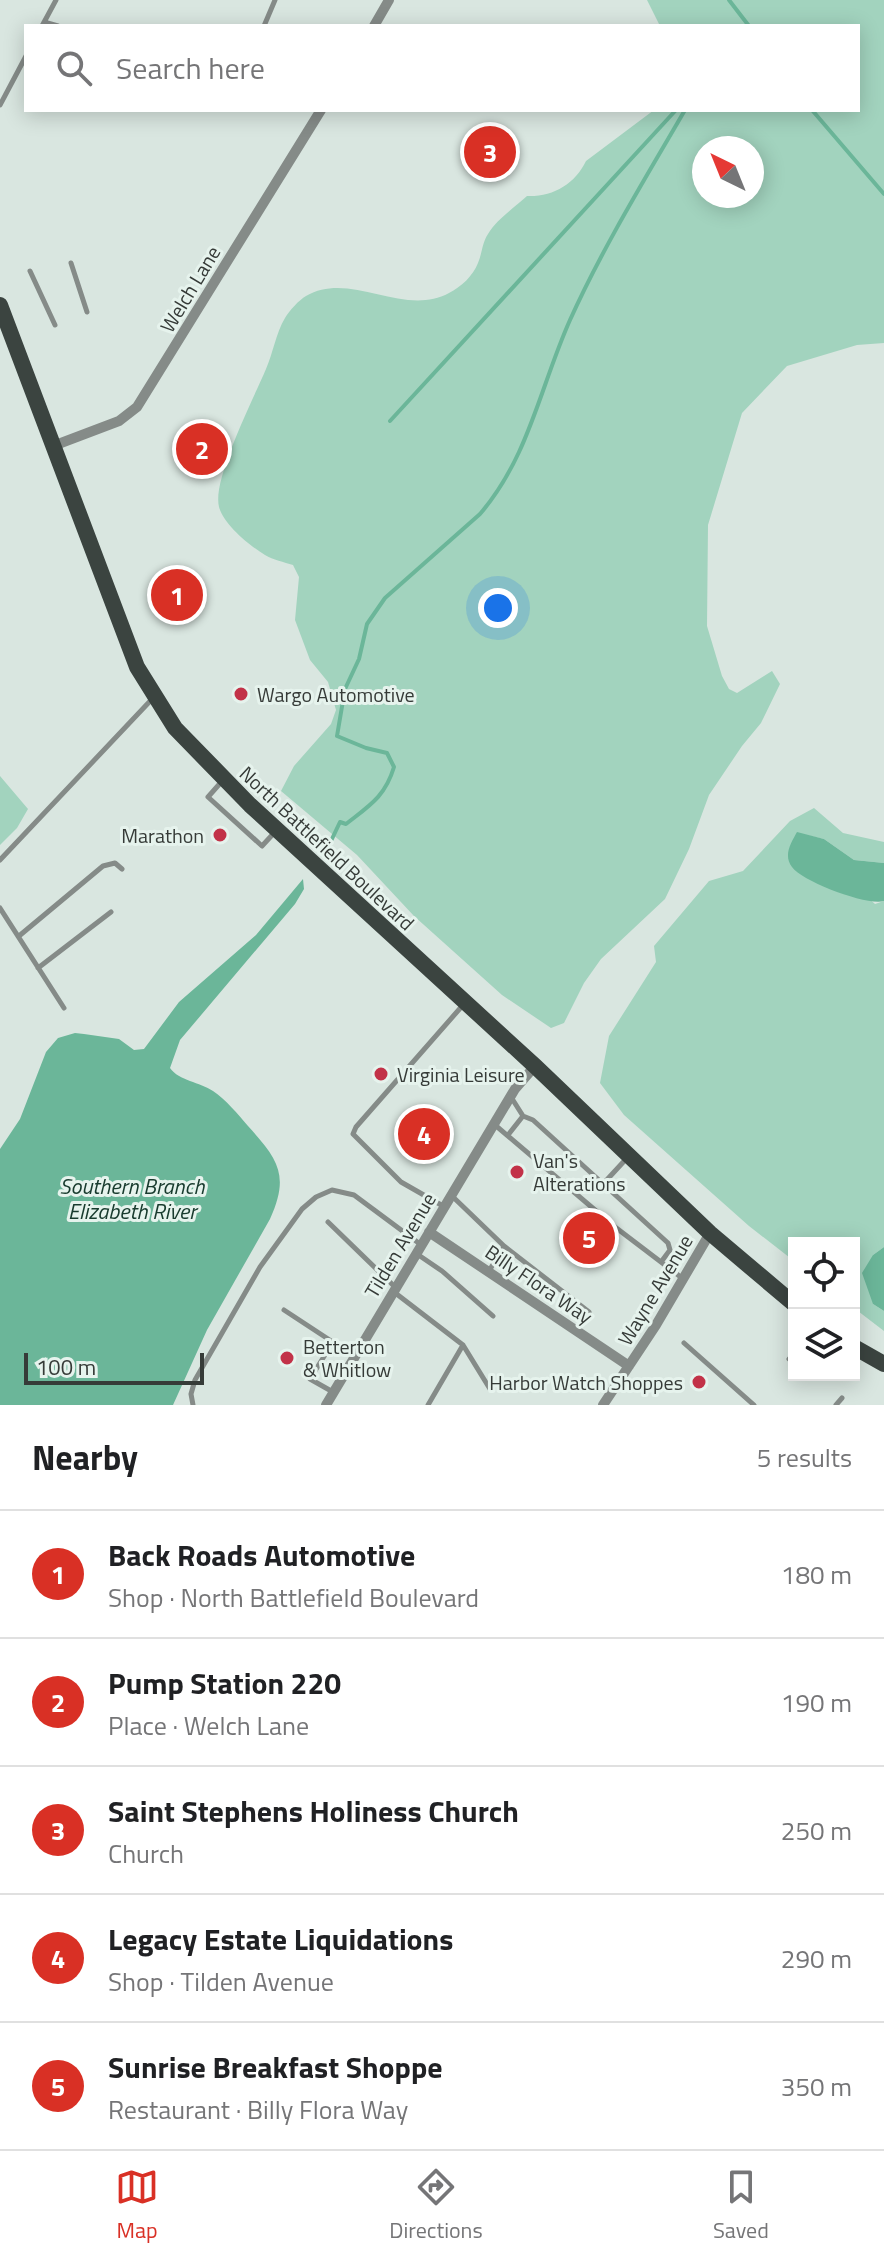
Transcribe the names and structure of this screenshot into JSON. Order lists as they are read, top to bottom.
{
  "streets": {
    "main road": ["North Battlefield Boulevard"],
    "street": [
      "Welch Lane",
      "Tilden Avenue",
      "Billy Flora Way",
      "Wayne Avenue"
    ]
  },
  "crossings": [
    ["Welch Lane", "North Battlefield Boulevard"],
    ["North Battlefield Boulevard", "Tilden Avenue"],
    ["North Battlefield Boulevard", "Wayne Avenue"],
    ["Tilden Avenue", "Billy Flora Way"],
    ["Billy Flora Way", "Wayne Avenue"]
  ],
  "water": ["Southern Branch Elizabeth River"],
  "places": [
    "Wargo Automotive",
    "Marathon",
    "Virginia Leisure",
    "Van's Alterations",
    "Betterton & Whitlow",
    "Harbor Watch Shoppes"
  ],
  "scale_bar": "100 m",
  "north": "top left",
  "page": {
    "search": "Search here",
    "pins": [
      "3",
      "2",
      "1",
      "4",
      "5"
    ],
    "scale": "100 m",
    "heading": ["Nearby", "5 results"],
    "list": [
      {
        "mark": "1",
        "name": "Back Roads Automotive",
        "note": "Shop · North Battlefield Boulevard",
        "value": "180 m"
      },
      {
        "mark": "2",
        "name": "Pump Station 220",
        "note": "Place · Welch Lane",
        "value": "190 m"
      },
      {
        "mark": "3",
        "name": "Saint Stephens Holiness Church",
        "note": "Church",
        "value": "250 m"
      },
      {
        "mark": "4",
        "name": "Legacy Estate Liquidations",
        "note": "Shop · Tilden Avenue",
        "value": "290 m"
      },
      {
        "mark": "5",
        "name": "Sunrise Breakfast Shoppe",
        "note": "Restaurant · Billy Flora Way",
        "value": "350 m"
      }
    ],
    "nav": ["Map", "Directions", "Saved"]
  }
}
